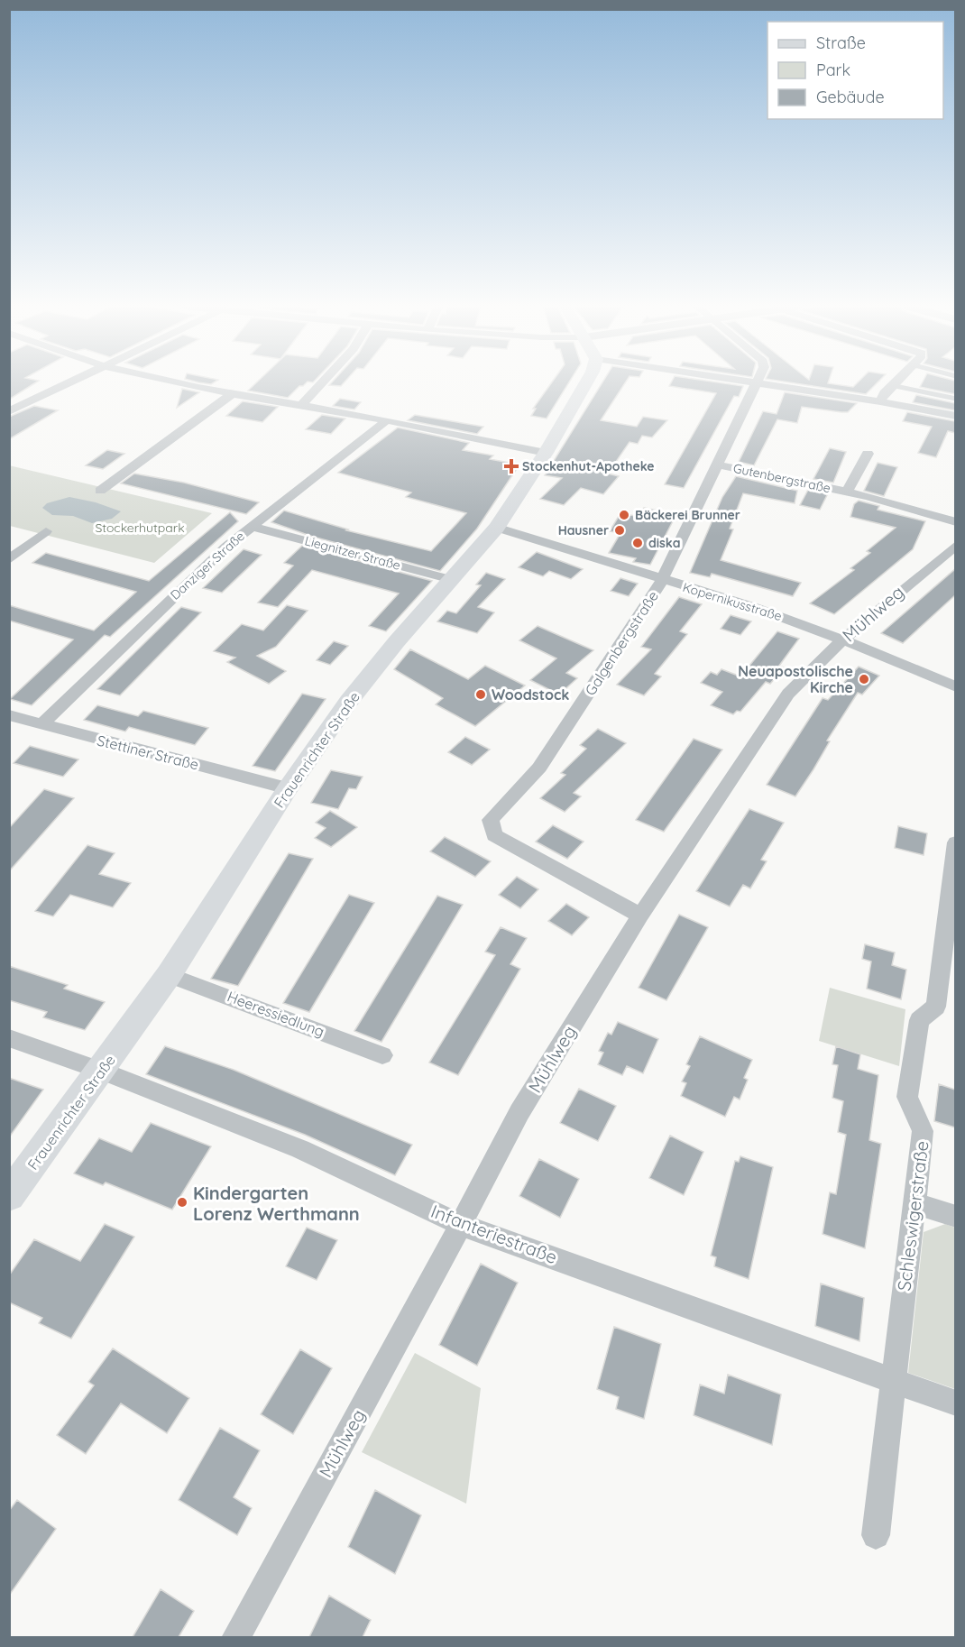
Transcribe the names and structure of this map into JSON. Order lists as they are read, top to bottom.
{
  "streets": {
    "main road": ["Frauenrichter Straße"],
    "street": [
      "Gutenbergstraße",
      "Liegnitzer Straße",
      "Danziger Straße",
      "Kopernikusstraße",
      "Mühlweg",
      "Galgenbergstraße",
      "Stettiner Straße",
      "Heeressiedlung",
      "Schleswigerstraße",
      "Infanteriestraße"
    ]
  },
  "crossings": [
    ["Gutenbergstraße", "Galgenbergstraße"],
    ["Liegnitzer Straße", "Danziger Straße"],
    ["Liegnitzer Straße", "Frauenrichter Straße"],
    ["Danziger Straße", "Stettiner Straße"],
    ["Kopernikusstraße", "Mühlweg"],
    ["Kopernikusstraße", "Galgenbergstraße"],
    ["Kopernikusstraße", "Frauenrichter Straße"],
    ["Mühlweg", "Galgenbergstraße"],
    ["Mühlweg", "Infanteriestraße"],
    ["Frauenrichter Straße", "Stettiner Straße"],
    ["Frauenrichter Straße", "Heeressiedlung"],
    ["Frauenrichter Straße", "Infanteriestraße"],
    ["Schleswigerstraße", "Infanteriestraße"]
  ],
  "parks": ["Stockerhutpark"],
  "places": {
    "health": ["Stockenhut-Apotheke"],
    "other": [
      "Bäckerei Brunner",
      "Hausner",
      "diska",
      "Neuapostolische Kirche",
      "Woodstock",
      "Kindergarten Lorenz Werthmann"
    ]
  },
  "legend": ["Straße", "Park", "Gebäude"]
}
